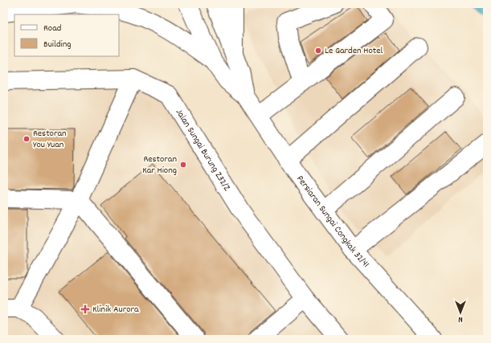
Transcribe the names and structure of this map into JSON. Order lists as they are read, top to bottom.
{
  "streets": {
    "street": ["Jalan Sungai Burung Z32/Z", "Persiaran Sungai Congkak 32/41"]
  },
  "places": {
    "other": ["Le Garden Hotel", "Restoran You Yuan", "Restoran Kar Hiong"],
    "health": ["Klinik Aurora"]
  },
  "legend": ["Road", "Building"],
  "north": "bottom"
}
